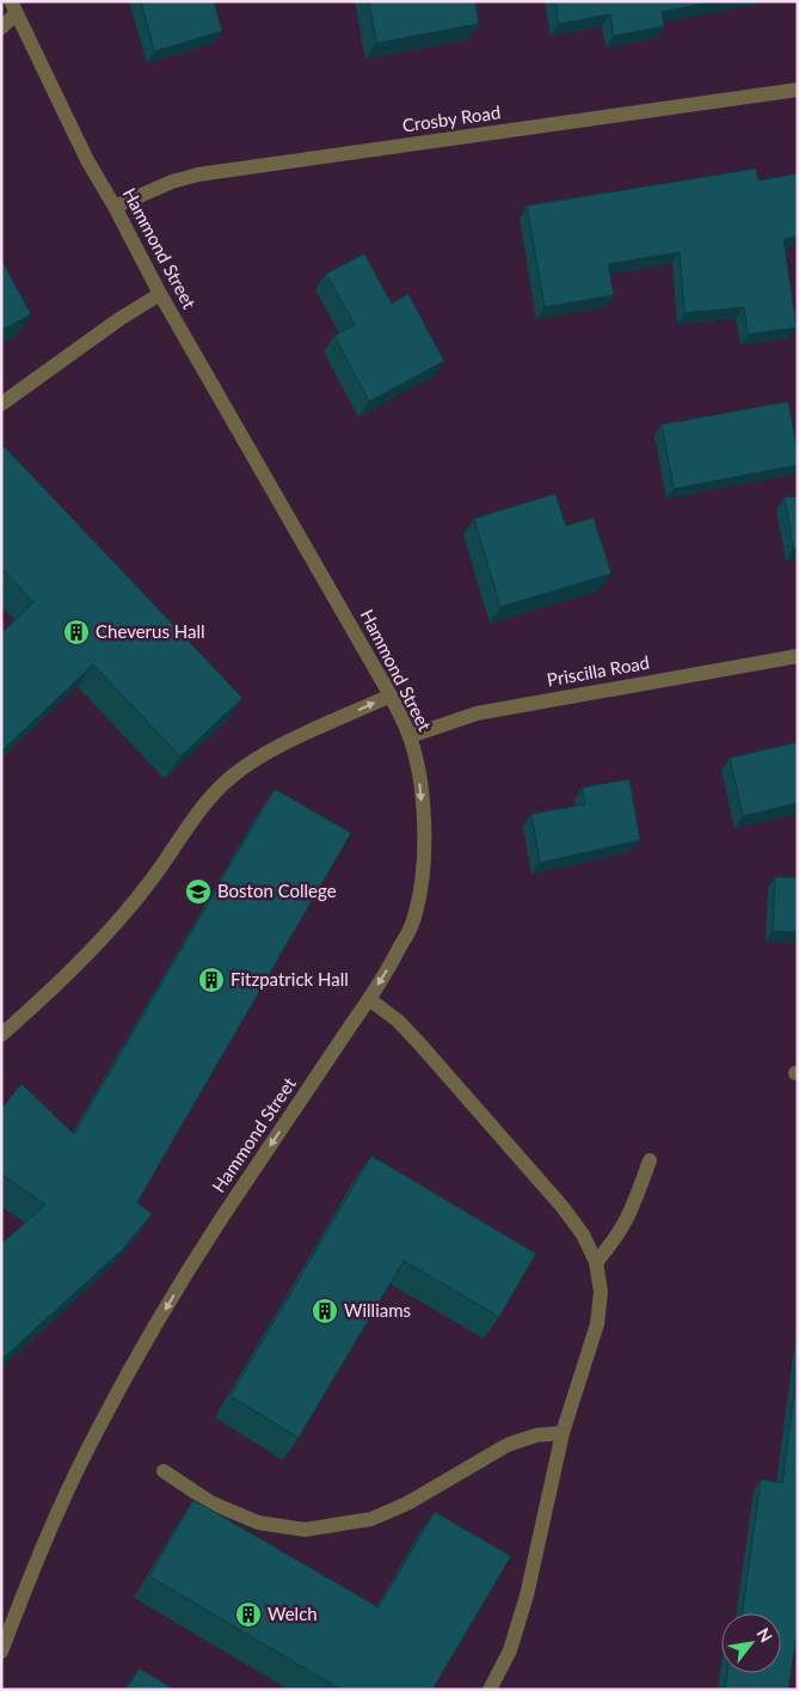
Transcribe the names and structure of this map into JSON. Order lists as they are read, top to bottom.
{
  "streets": {
    "street": ["Crosby Road", "Hammond Street", "Priscilla Road"]
  },
  "crossings": [
    ["Crosby Road", "Hammond Street"],
    ["Hammond Street", "Priscilla Road"]
  ],
  "one_way": ["Hammond Street"],
  "places": {
    "building": [
      "Cheverus Hall",
      "Fitzpatrick Hall",
      "Williams",
      "Welch"
    ],
    "school or university": ["Boston College"]
  },
  "north": "top right"
}
